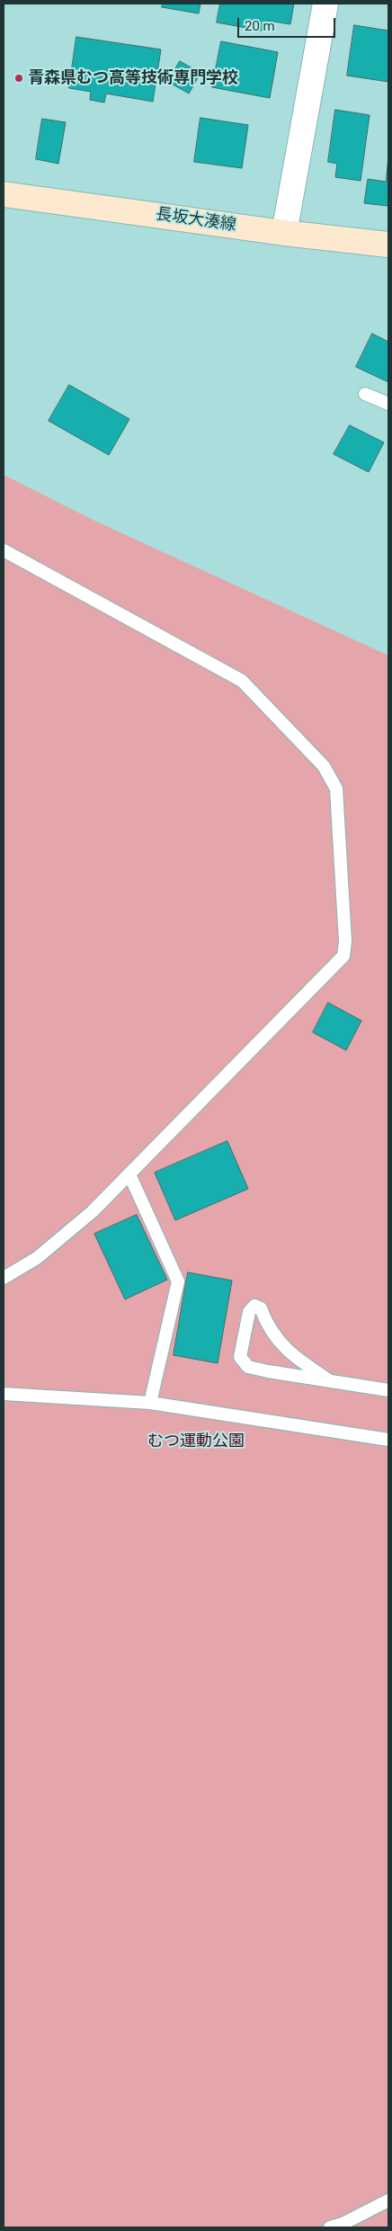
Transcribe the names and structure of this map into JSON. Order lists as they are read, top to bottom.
{
  "streets": {
    "main road": ["長坂大湊線"]
  },
  "parks": ["むつ運動公園"],
  "places": ["青森県むつ高等技術専門学校"],
  "scale_bar": "20 m"
}
